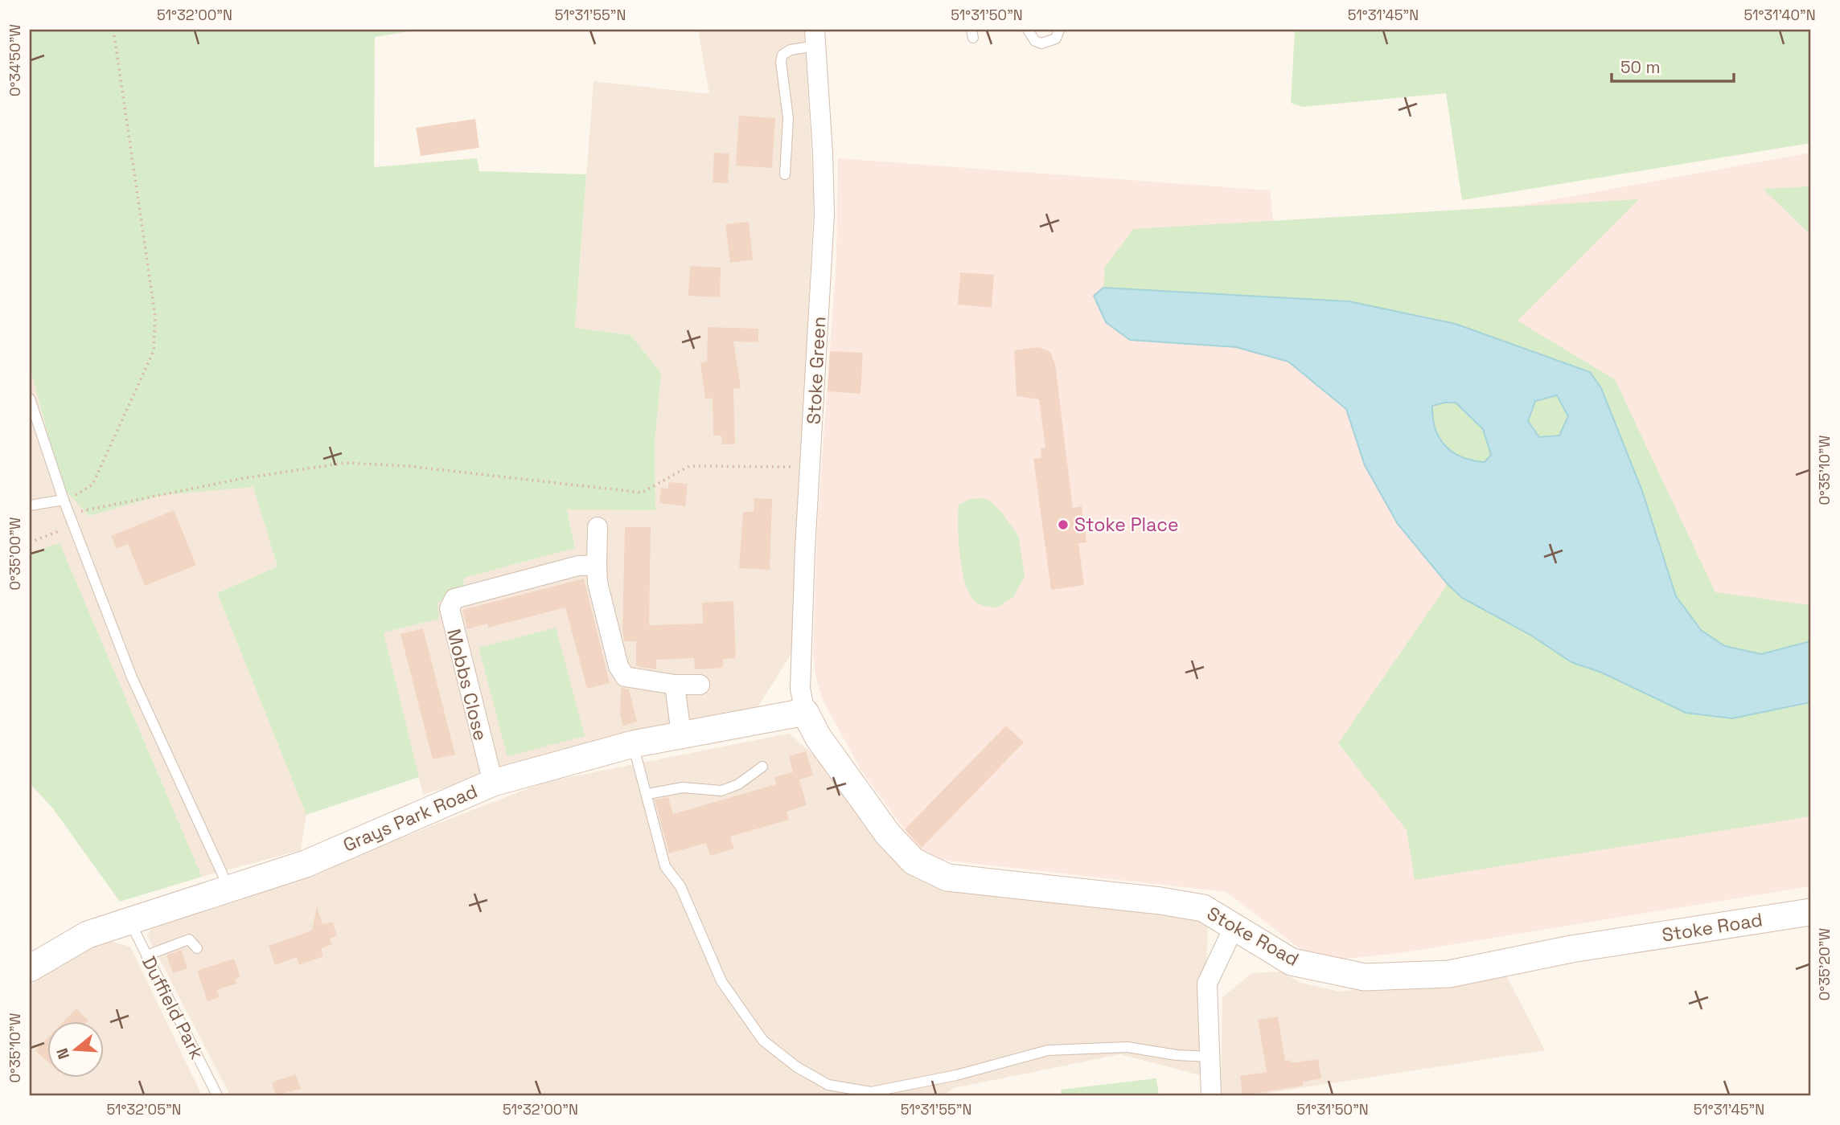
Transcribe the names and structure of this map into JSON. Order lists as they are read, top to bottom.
{
  "streets": {
    "main road": ["Grays Park Road", "Stoke Road"],
    "street": ["Stoke Green", "Mobbs Close"],
    "lane": ["Duffield Park"]
  },
  "crossings": [
    ["Stoke Green", "Grays Park Road"],
    ["Stoke Green", "Stoke Road"],
    ["Mobbs Close", "Grays Park Road"],
    ["Grays Park Road", "Stoke Road"],
    ["Grays Park Road", "Duffield Park"]
  ],
  "places": ["Stoke Place"],
  "scale_bar": "50 m",
  "north": "left",
  "coordinates": [
    "51°32'00\"N",
    "51°31'55\"N",
    "51°31'50\"N",
    "51°31'45\"N",
    "51°31'40\"N",
    "0°34'50\"W",
    "0°35'10\"W",
    "0°35'00\"W",
    "0°35'20\"W",
    "51°32'05\"N"
  ]
}
